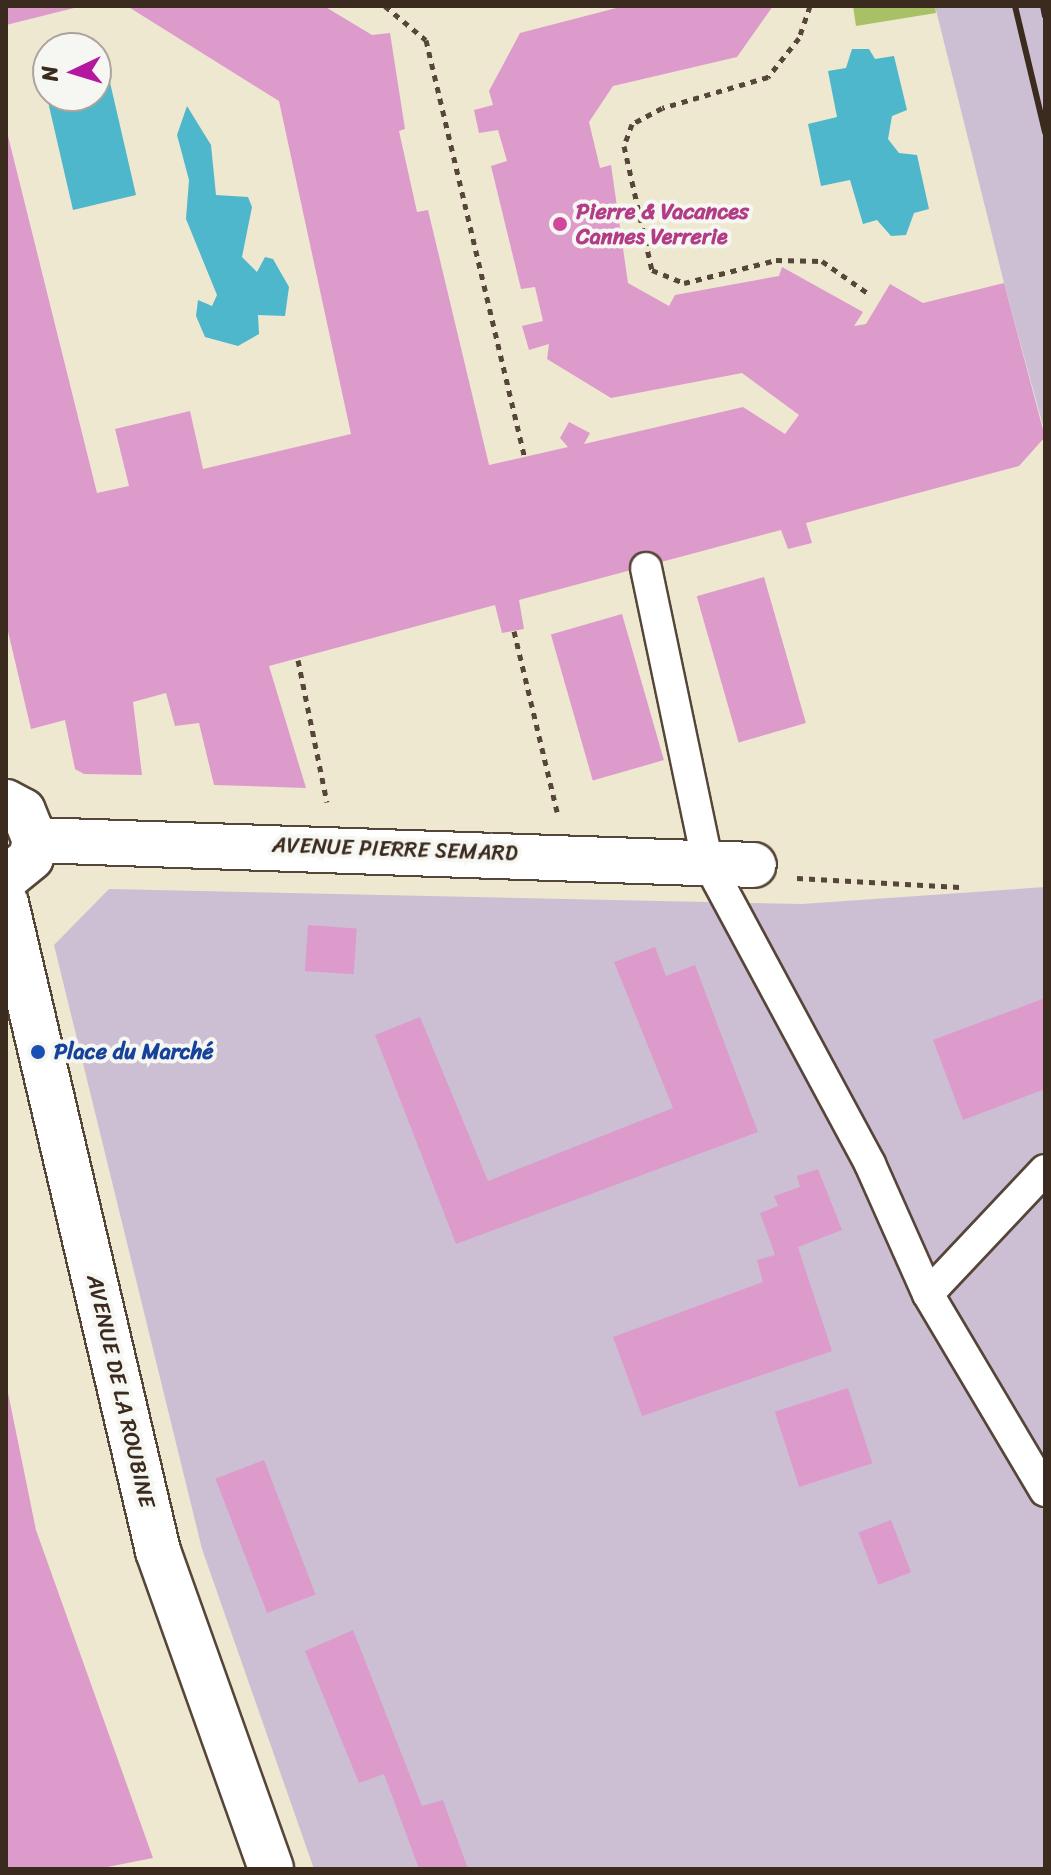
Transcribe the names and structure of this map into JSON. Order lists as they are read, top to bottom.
{
  "streets": {
    "street": ["AVENUE PIERRE SEMARD", "AVENUE DE LA ROUBINE"]
  },
  "places": ["Pierre & Vacances Cannes Verrerie", "Place du Marché"],
  "north": "left"
}
